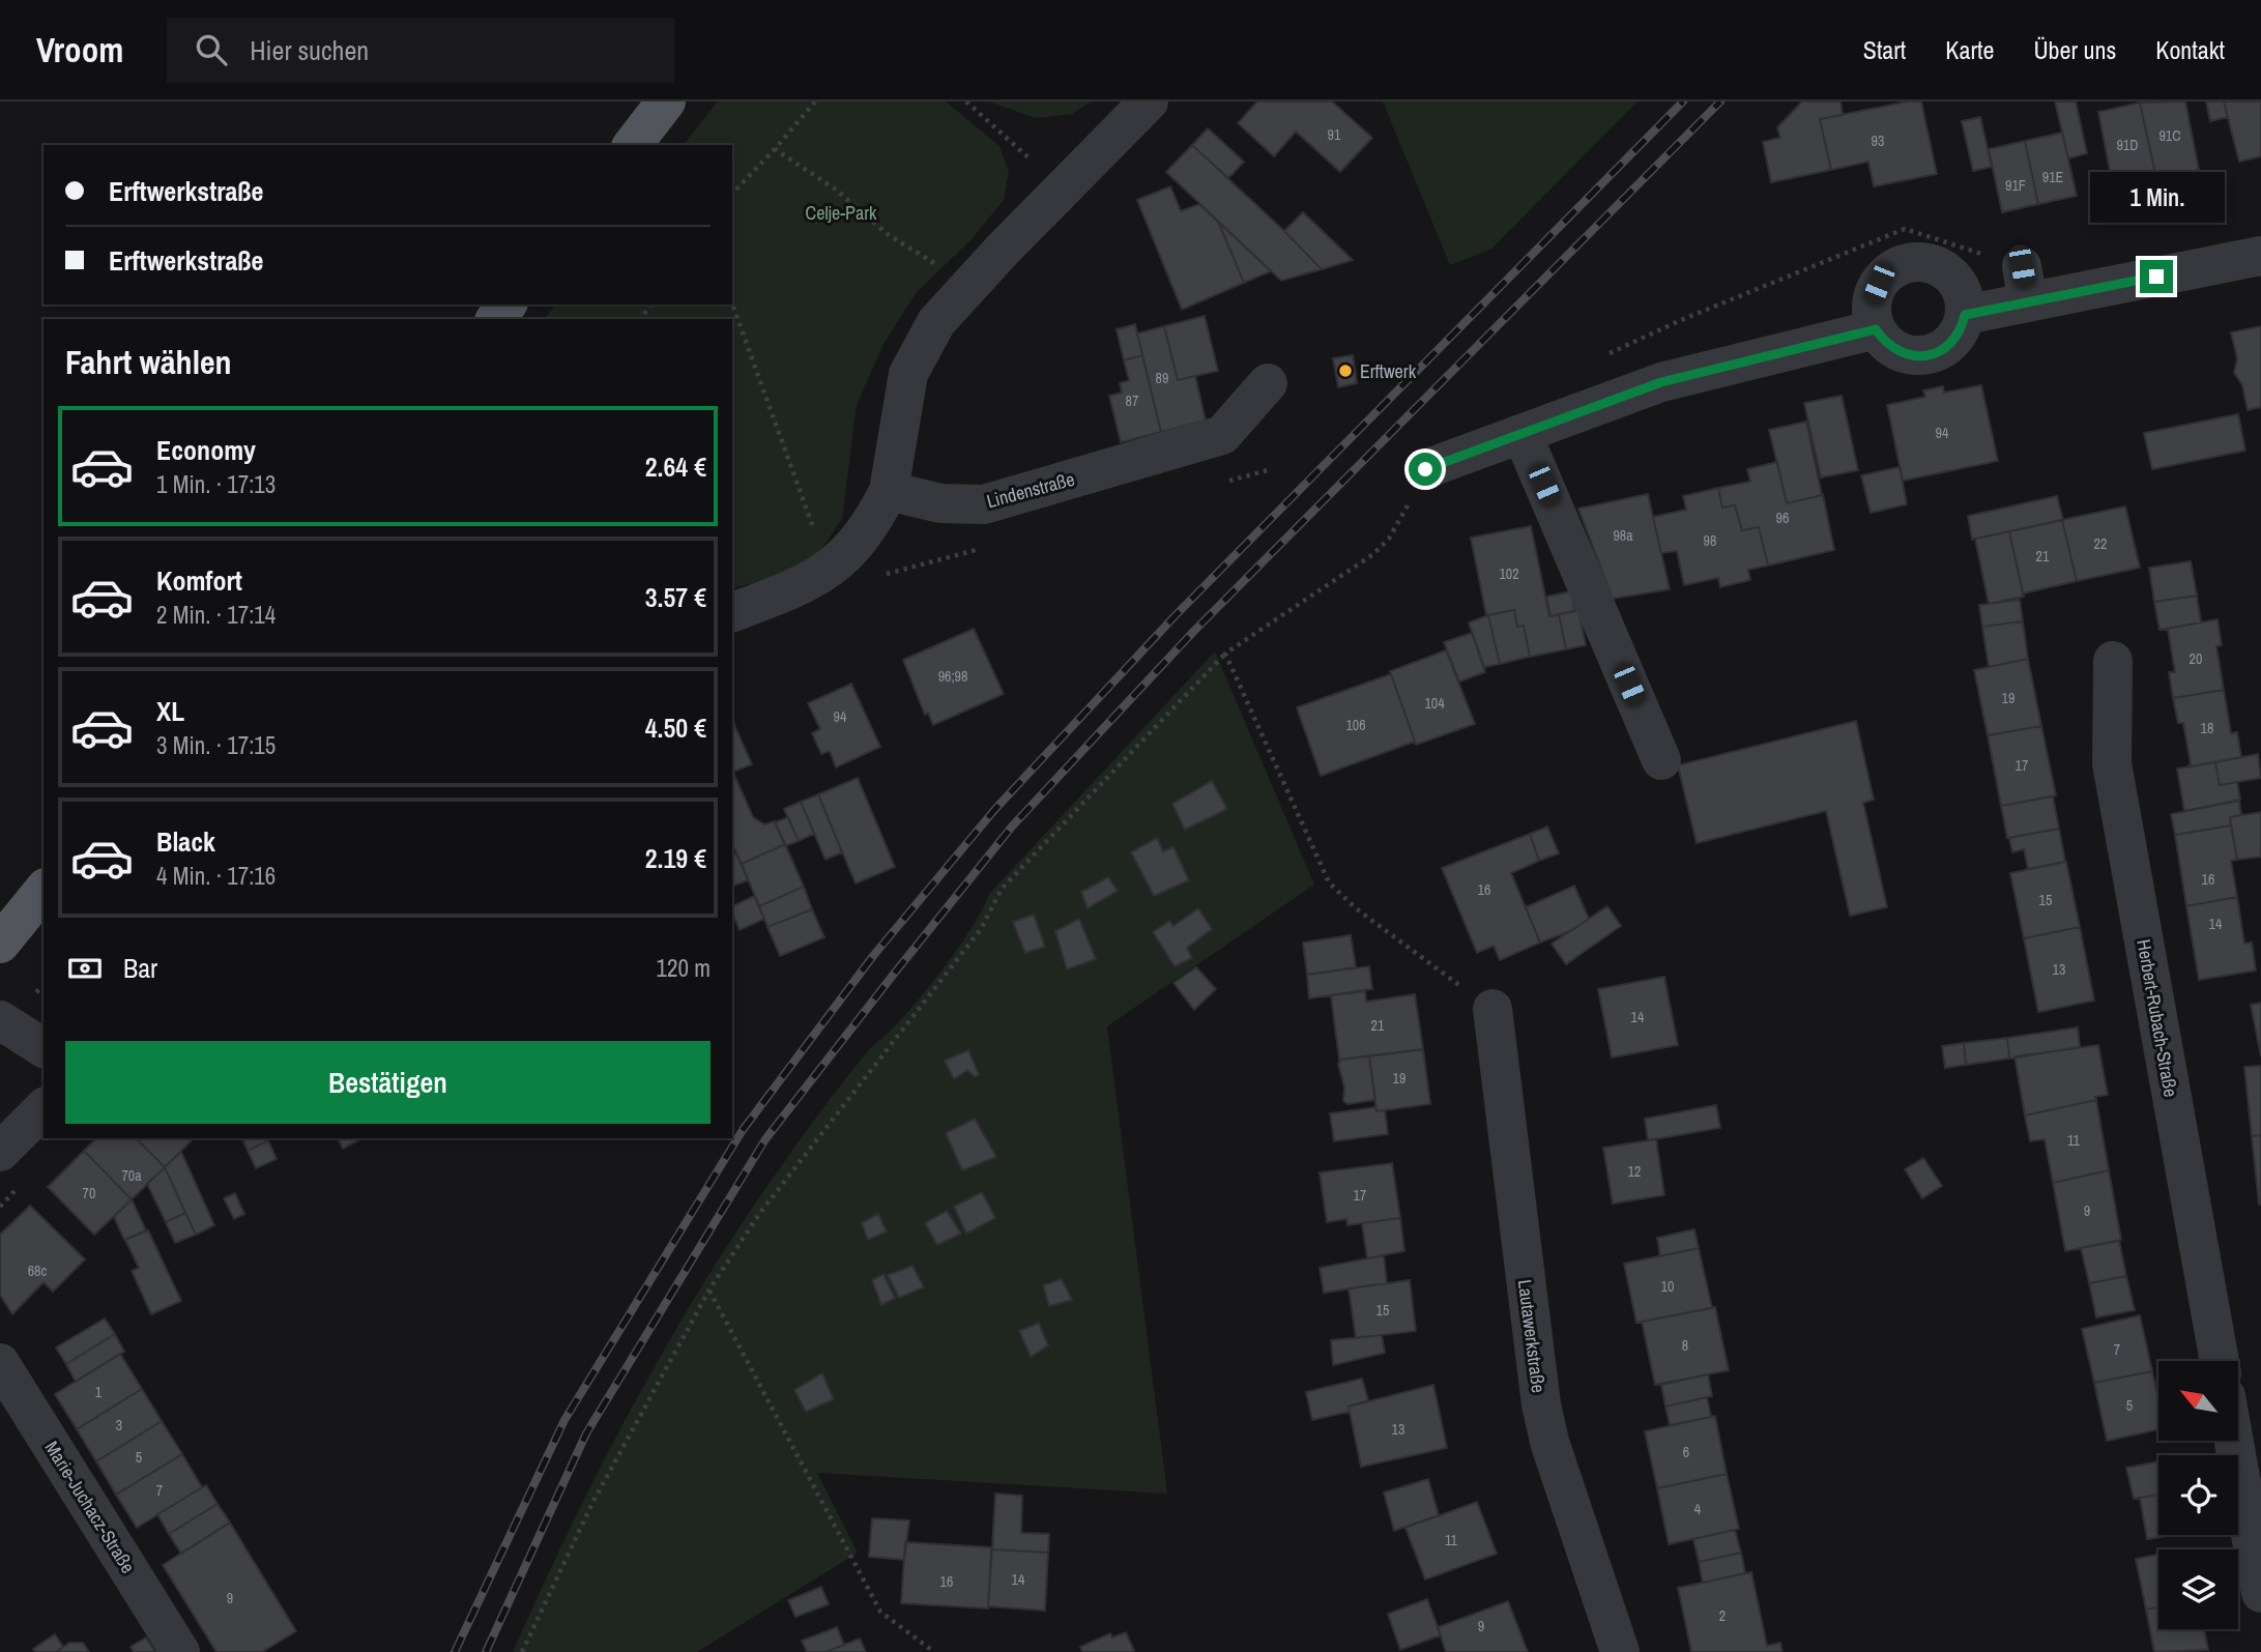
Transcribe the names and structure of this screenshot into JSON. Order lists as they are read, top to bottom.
{
  "streets": {
    "street": [
      "Lindenstraße",
      "Herbert-Rubach-Straße",
      "Lautawerkstraße",
      "Marie-Juchacz-Straße"
    ]
  },
  "parks": ["Celje-Park"],
  "places": ["Erftwerk"],
  "house_numbers": [
    "91",
    "91C",
    "93",
    "91D",
    "91E",
    "91F",
    "89",
    "87",
    "94",
    "96",
    "98a",
    "98",
    "22",
    "21",
    "102",
    "20",
    "96;98",
    "19",
    "104",
    "94",
    "106",
    "18",
    "17",
    "16",
    "16",
    "15",
    "14",
    "13",
    "14",
    "21",
    "19",
    "11",
    "12",
    "70a",
    "70",
    "17",
    "9",
    "68c",
    "10",
    "15",
    "8",
    "7",
    "1",
    "5",
    "3",
    "13",
    "6",
    "5",
    "7",
    "4",
    "11",
    "14",
    "16",
    "9",
    "2",
    "9"
  ],
  "north": "top left",
  "page": {
    "header": "Vroom",
    "search": "Hier suchen",
    "nav": [
      "Start",
      "Karte",
      "Über uns",
      "Kontakt"
    ],
    "banner": ["Erftwerkstraße", "Erftwerkstraße"],
    "bubble": "1 Min.",
    "heading": "Fahrt wählen",
    "list": [
      {
        "name": "Economy",
        "note": "1 Min. · 17:13",
        "value": "2.64 €"
      },
      {
        "name": "Komfort",
        "note": "2 Min. · 17:14",
        "value": "3.57 €"
      },
      {
        "name": "XL",
        "note": "3 Min. · 17:15",
        "value": "4.50 €"
      },
      {
        "name": "Black",
        "note": "4 Min. · 17:16",
        "value": "2.19 €"
      }
    ],
    "pay": ["Bar", "120 m"],
    "buttons": "Bestätigen"
  }
}
